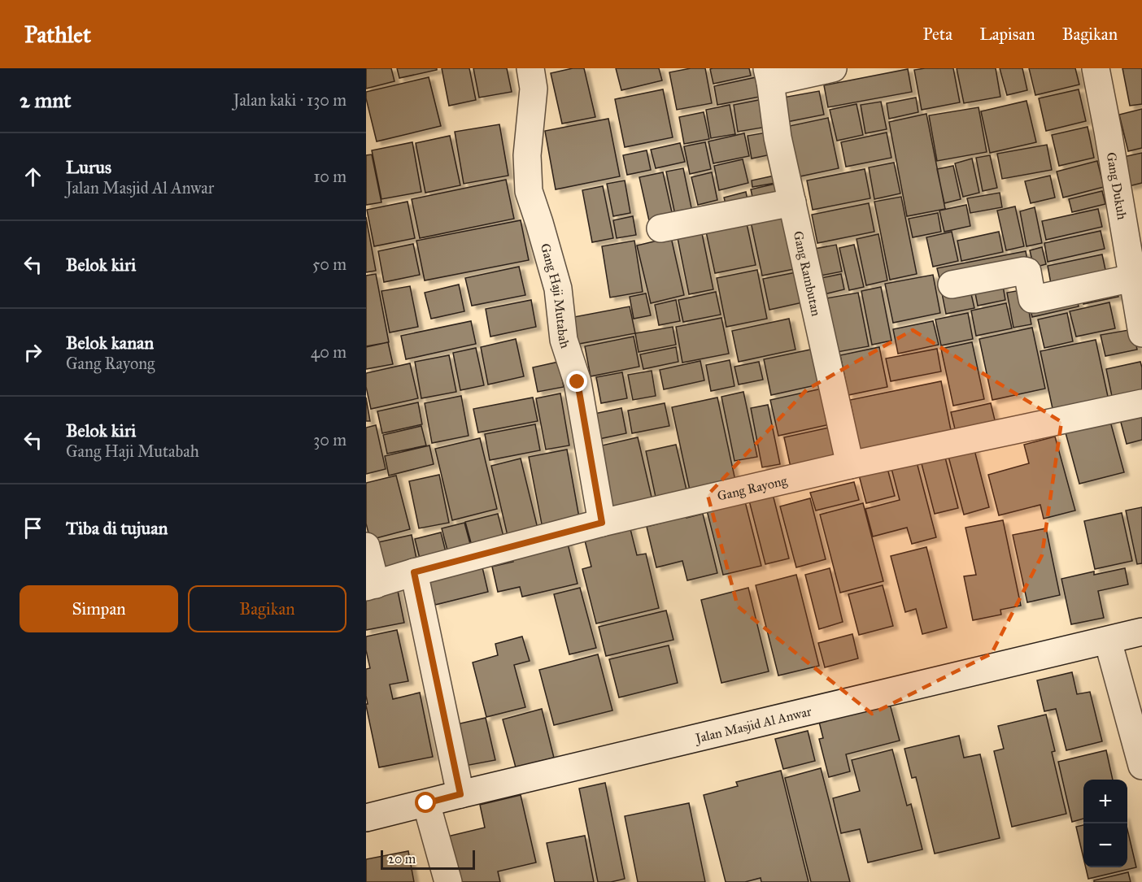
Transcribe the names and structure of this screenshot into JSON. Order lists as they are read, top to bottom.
{
  "streets": {
    "street": [
      "Gang Dukuh",
      "Gang Rambutan",
      "Gang Haji Mutabah",
      "Gang Rayong",
      "Jalan Masjid Al Anwar"
    ]
  },
  "crossings": [
    ["Gang Rambutan", "Gang Rayong"],
    ["Gang Haji Mutabah", "Gang Rayong"]
  ],
  "scale_bar": "20 m",
  "page": {
    "header": "Pathlet",
    "nav": ["Peta", "Lapisan", "Bagikan"],
    "heading": ["2 mnt", "Jalan kaki · 130 m"],
    "list": [
      ["Lurus", "Jalan Masjid Al Anwar", "10 m"],
      ["Belok kiri", "50 m"],
      ["Belok kanan", "Gang Rayong", "40 m"],
      ["Belok kiri", "Gang Haji Mutabah", "30 m"],
      "Tiba di tujuan"
    ],
    "buttons": ["Simpan", "Bagikan"],
    "map_buttons": ["+", "−"],
    "scale": "20 m"
  }
}
